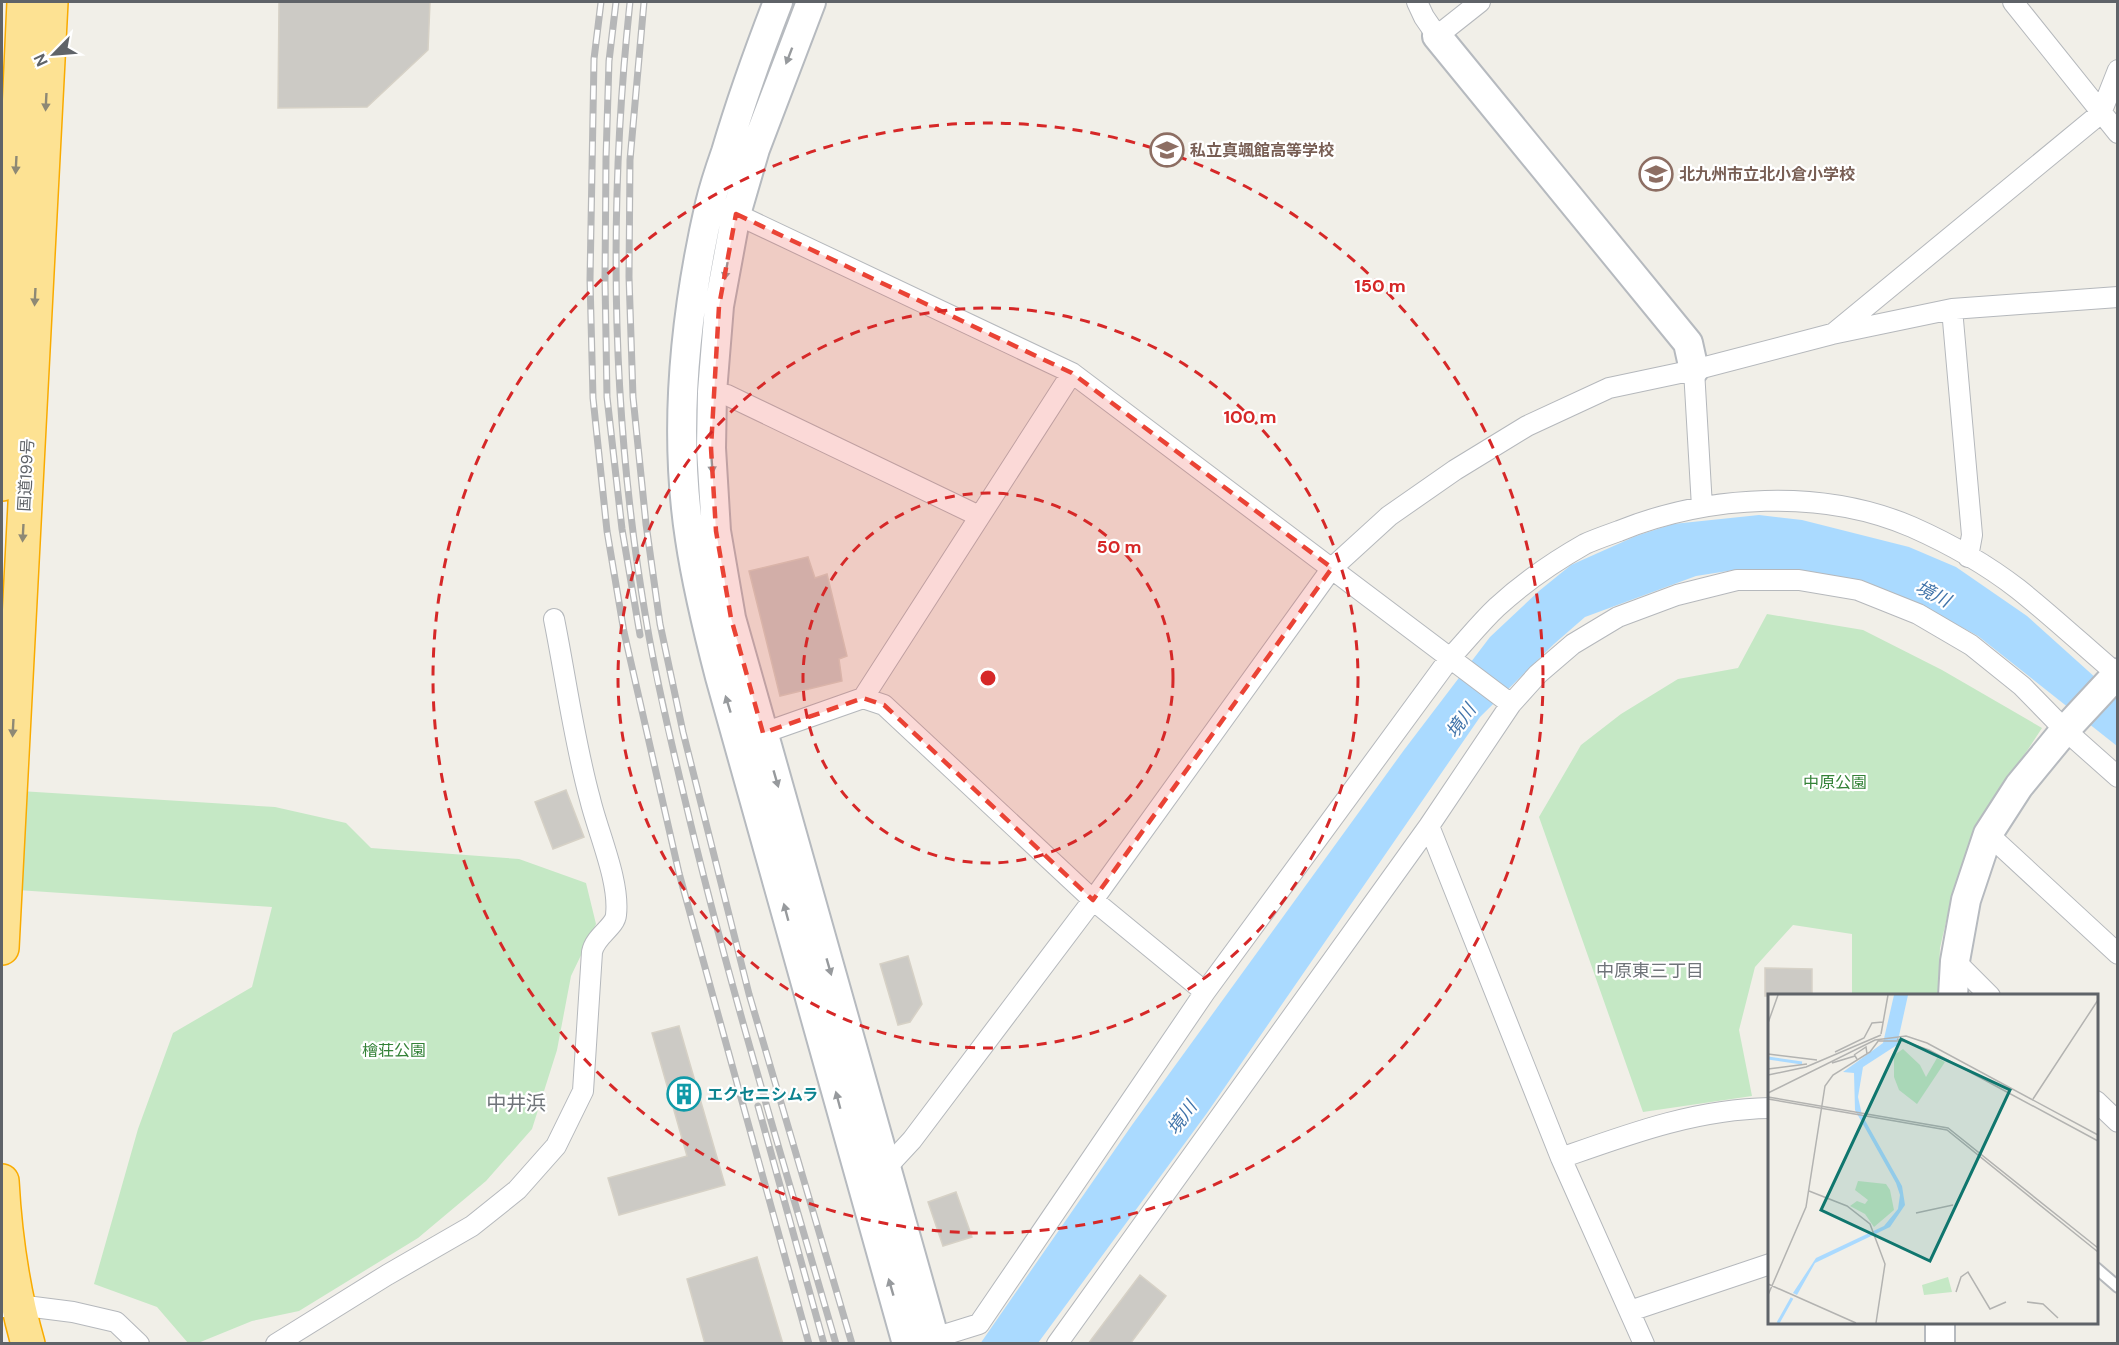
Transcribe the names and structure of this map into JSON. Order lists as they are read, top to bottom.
{
  "streets": {
    "highway": ["国道199号"]
  },
  "districts": ["中原東三丁目", "中井浜"],
  "water": ["境川"],
  "parks": ["中原公園", "檜荘公園"],
  "places": {
    "school or university": ["私立真颯館高等学校", "北九州市立北小倉小学校"],
    "building": ["エクセニシムラ"]
  },
  "north": "bottom left",
  "rings": ["150 m", "100 m", "50 m"]
}
